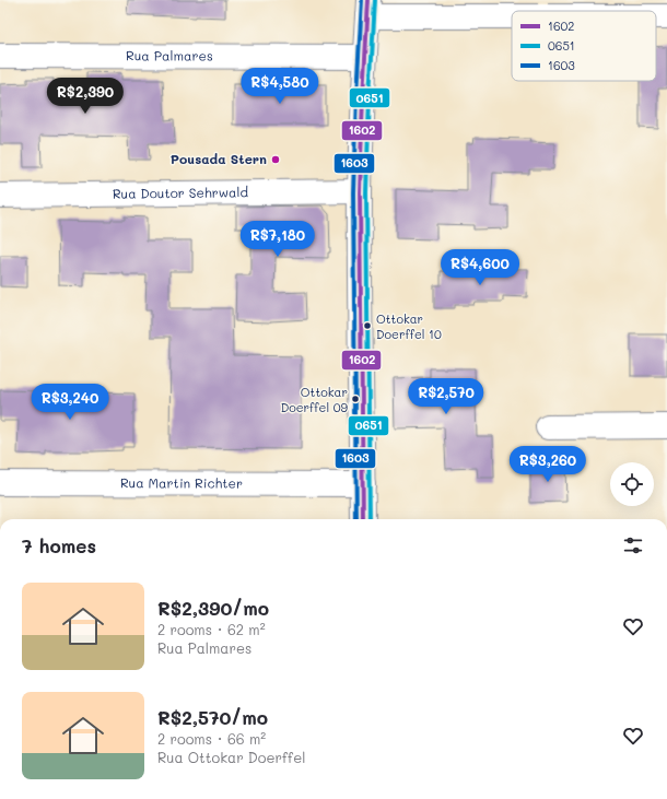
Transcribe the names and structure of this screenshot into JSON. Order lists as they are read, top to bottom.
{
  "streets": {
    "street": ["Rua Palmares", "Rua Doutor Sehrwald", "Rua Martin Richter"]
  },
  "places": ["Pousada Stern", "Ottokar Doerffel 10", "Ottokar Doerffel 09"],
  "lines": ["transit line 1602", "transit line 0651", "transit line 1603"],
  "legend": ["1602", "0651", "1603"],
  "page": {
    "price": [
      "R$4,580",
      "R$2,390",
      "R$7,180",
      "R$4,600",
      "R$2,570",
      "R$3,240",
      "R$3,260"
    ],
    "heading": "7 homes",
    "list": [
      {
        "name": "R$2,390/mo",
        "note": "2 rooms · 62 m² · Rua Palmares"
      },
      {
        "name": "R$2,570/mo",
        "note": "2 rooms · 66 m² · Rua Ottokar Doerffel"
      }
    ]
  }
}
